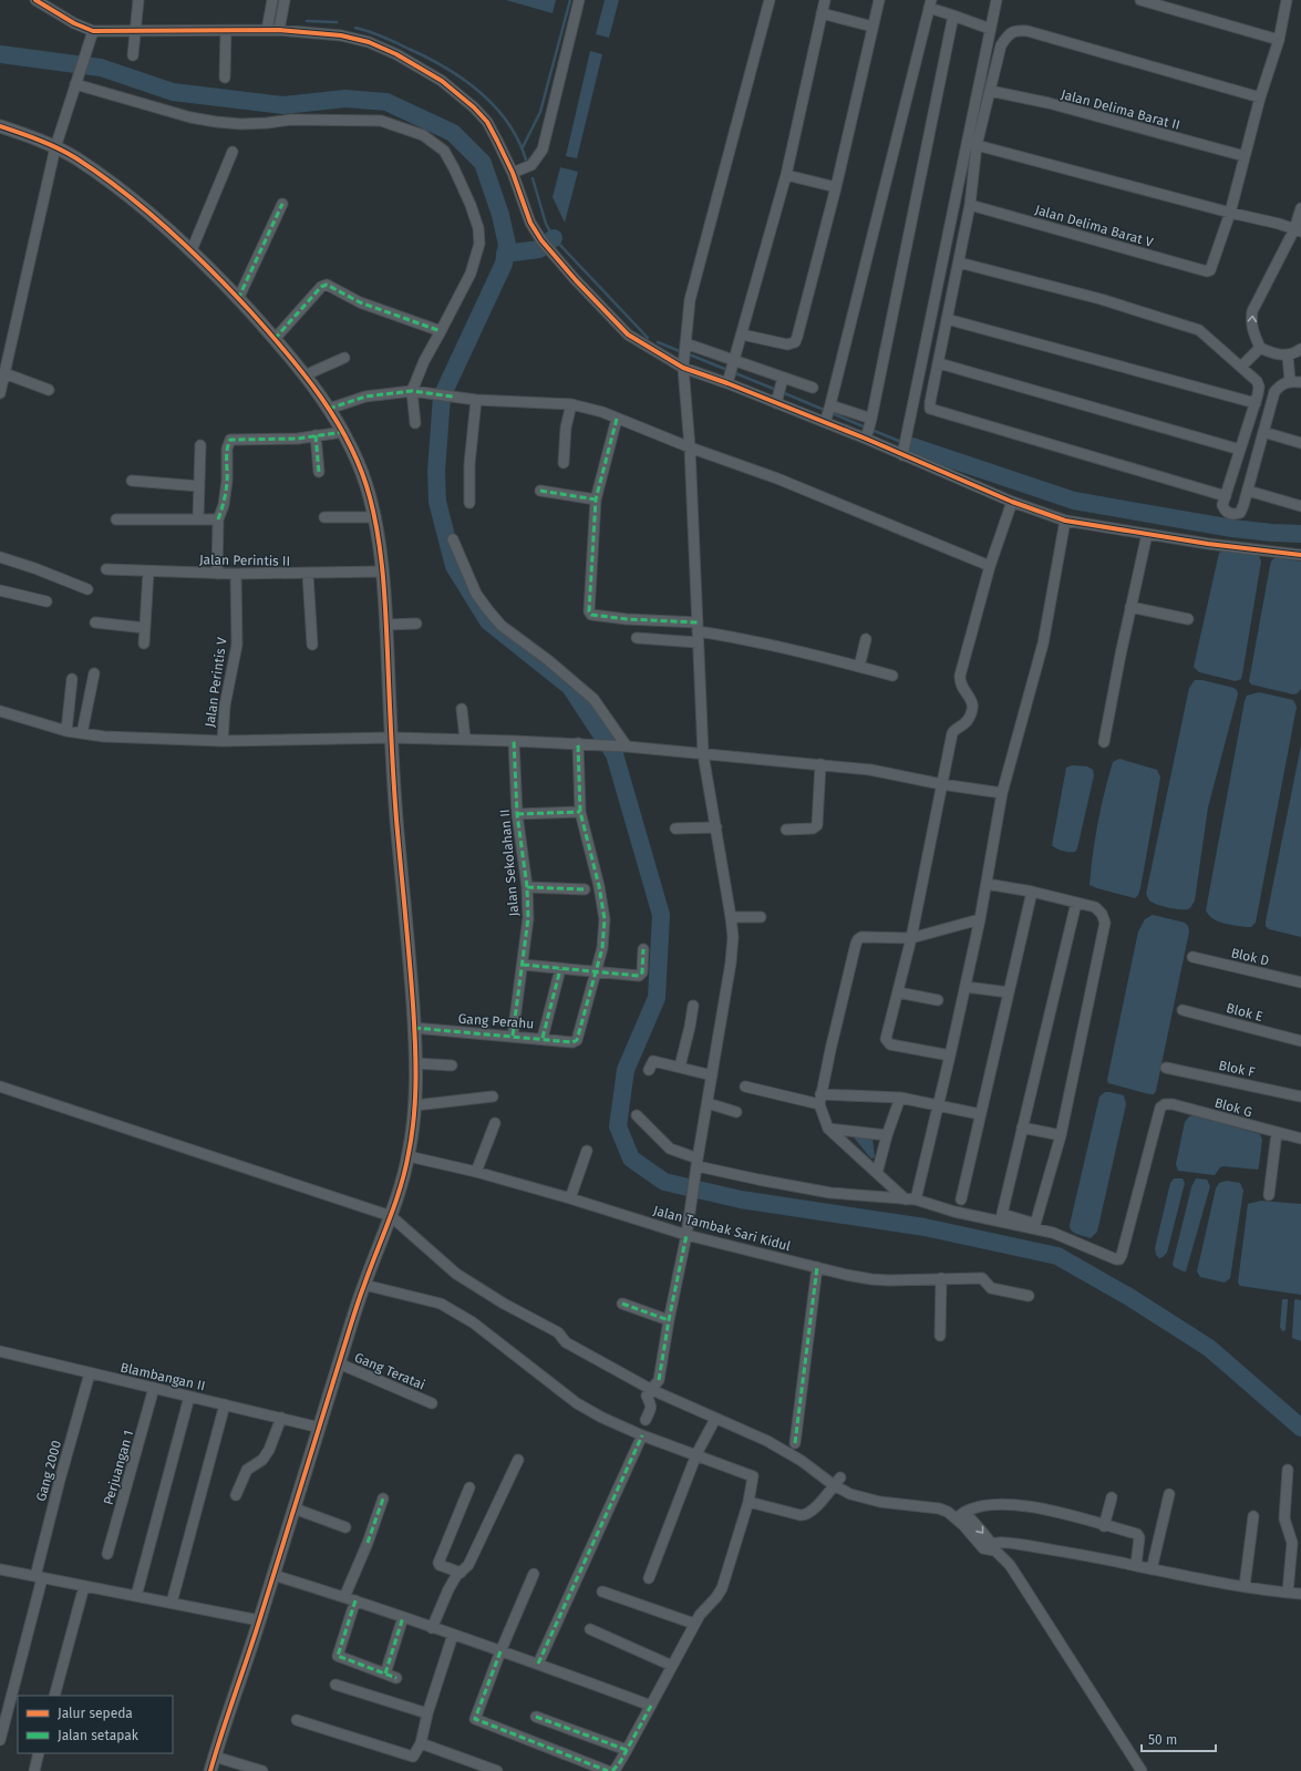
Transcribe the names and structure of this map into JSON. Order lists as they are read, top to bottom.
{
  "streets": {
    "street": [
      "Jalan Delima Barat II",
      "Jalan Delima Barat V",
      "Jalan Perintis II",
      "Jalan Perintis V",
      "Jalan Sekolahan II",
      "Blok D",
      "Blok E",
      "Gang Perahu",
      "Blok F",
      "Blok G",
      "Jalan Tambak Sari Kidul",
      "Gang Teratai",
      "Blambangan II",
      "Perjuangan 1",
      "Gang 2000"
    ]
  },
  "crossings": [
    ["Jalan Perintis II", "Jalan Perintis V"],
    ["Jalan Sekolahan II", "Gang Perahu"],
    ["Blambangan II", "Perjuangan 1"],
    ["Blambangan II", "Gang 2000"]
  ],
  "legend": ["Jalur sepeda", "Jalan setapak"],
  "scale_bar": "50 m"
}
